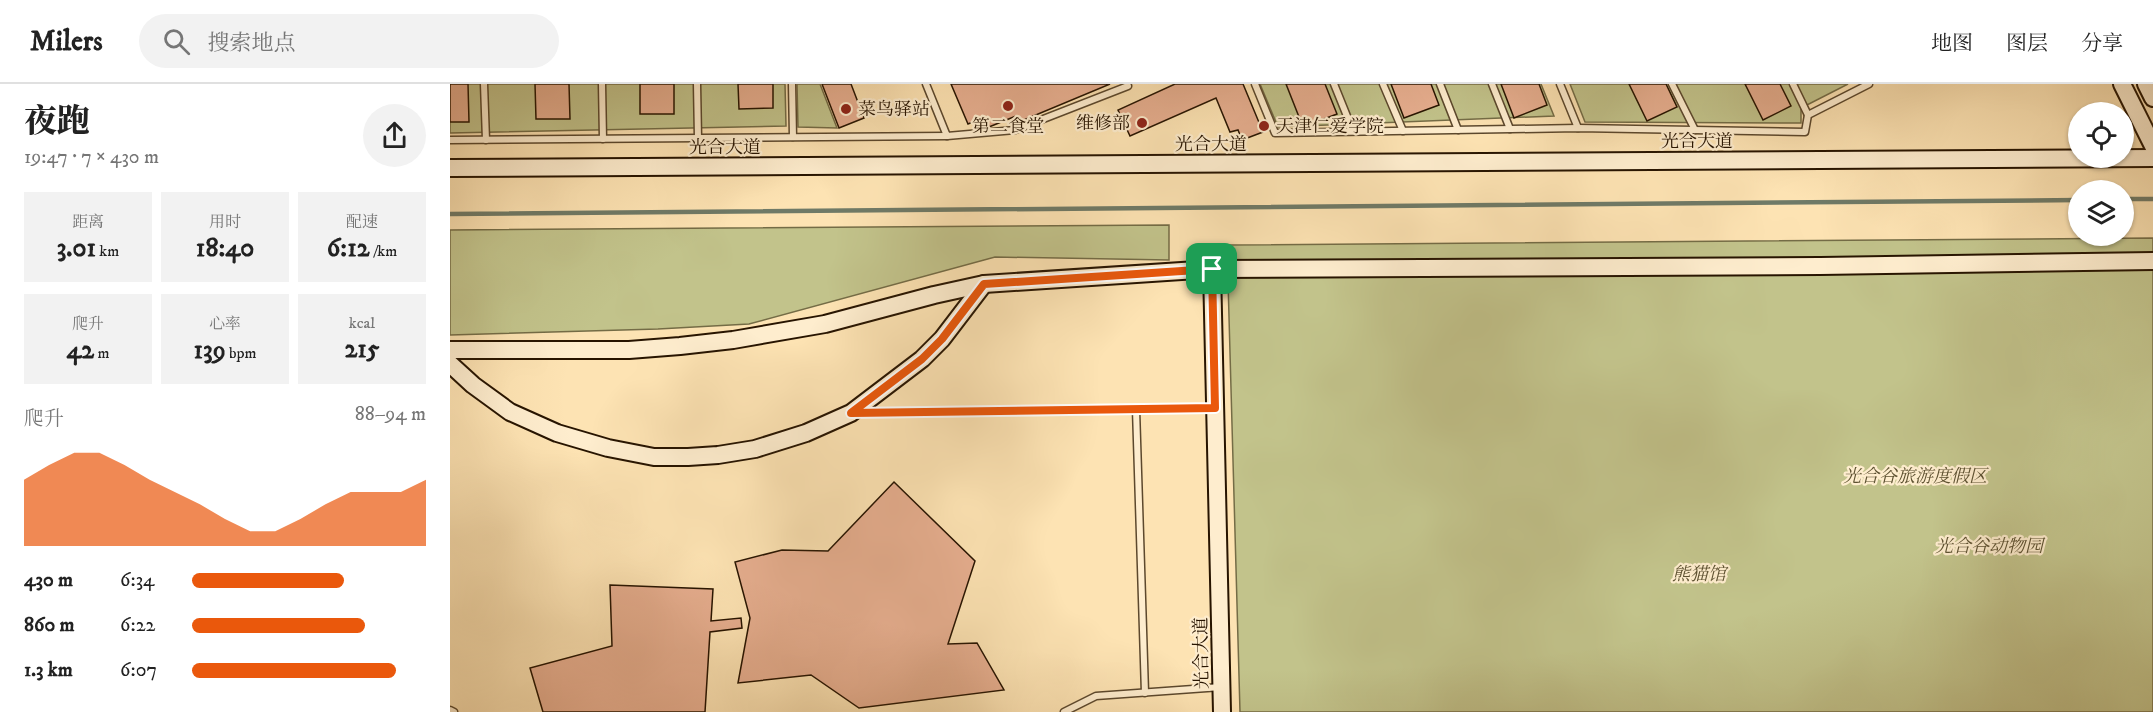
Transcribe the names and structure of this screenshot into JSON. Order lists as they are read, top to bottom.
{
  "streets": {
    "street": ["光合大道"]
  },
  "parks": ["光合谷旅游度假区", "光合谷动物园", "熊猫馆"],
  "places": [
    "第二食堂",
    "菜鸟驿站",
    "维修部",
    "天津仁爱学院"
  ],
  "page": {
    "header": "Milers",
    "search": "搜索地点",
    "nav": ["地图", "图层", "分享"],
    "heading": ["夜跑", "19:47 · 7 × 430 m"],
    "stats": [
      ["距离", "3.01 km"],
      ["用时", "18:40"],
      ["配速", "6:12 /km"],
      ["爬升", "42 m"],
      ["心率", "139 bpm"],
      ["kcal", "215"]
    ],
    "chart": ["爬升", "88–94 m"],
    "list": [
      {
        "name": "430 m",
        "note": "6:34"
      },
      {
        "name": "860 m",
        "note": "6:22"
      },
      {
        "name": "1.3 km",
        "note": "6:07"
      }
    ]
  }
}
